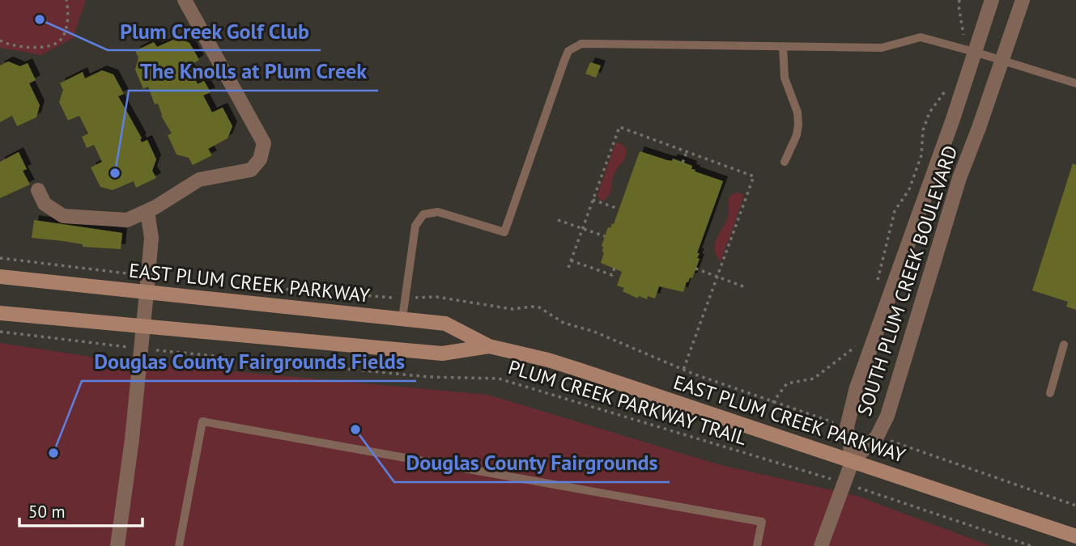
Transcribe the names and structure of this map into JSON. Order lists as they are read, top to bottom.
{
  "streets": {
    "main road": ["EAST PLUM CREEK PARKWAY"],
    "street": ["SOUTH PLUM CREEK BOULEVARD"],
    "path": ["PLUM CREEK PARKWAY TRAIL"]
  },
  "crossings": [
    ["SOUTH PLUM CREEK BOULEVARD", "EAST PLUM CREEK PARKWAY"]
  ],
  "places": [
    "Plum Creek Golf Club",
    "The Knolls at Plum Creek",
    "Douglas County Fairgrounds",
    "Douglas County Fairgrounds Fields"
  ],
  "scale_bar": "50 m"
}
